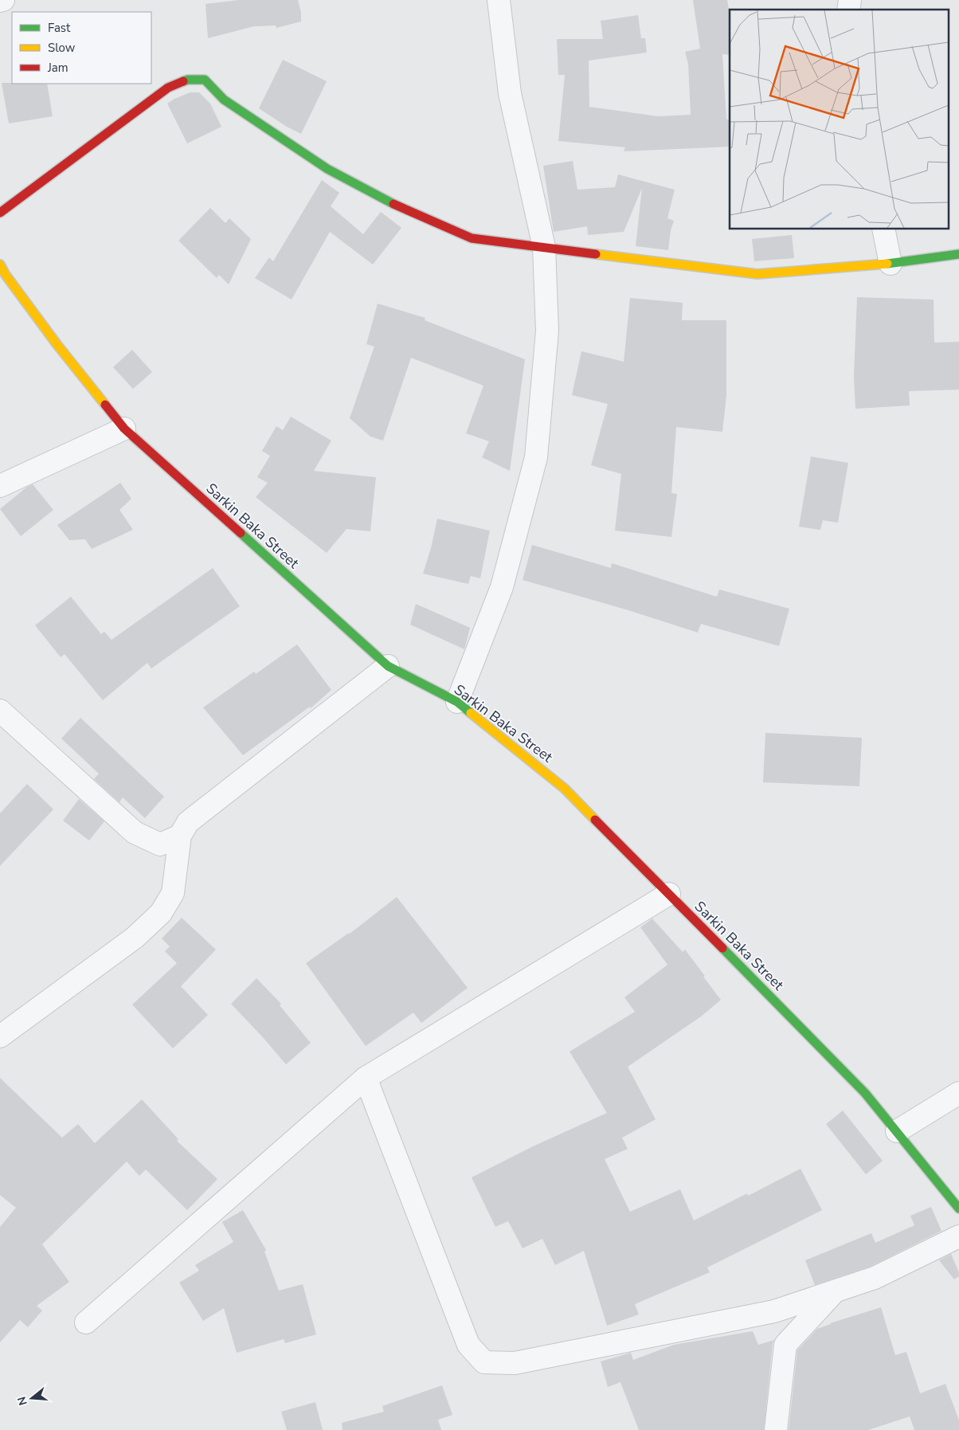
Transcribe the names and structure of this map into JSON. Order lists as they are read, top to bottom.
{
  "streets": {
    "street": ["Sarkin Baka Street"]
  },
  "legend": ["Fast", "Slow", "Jam"],
  "north": "left"
}
